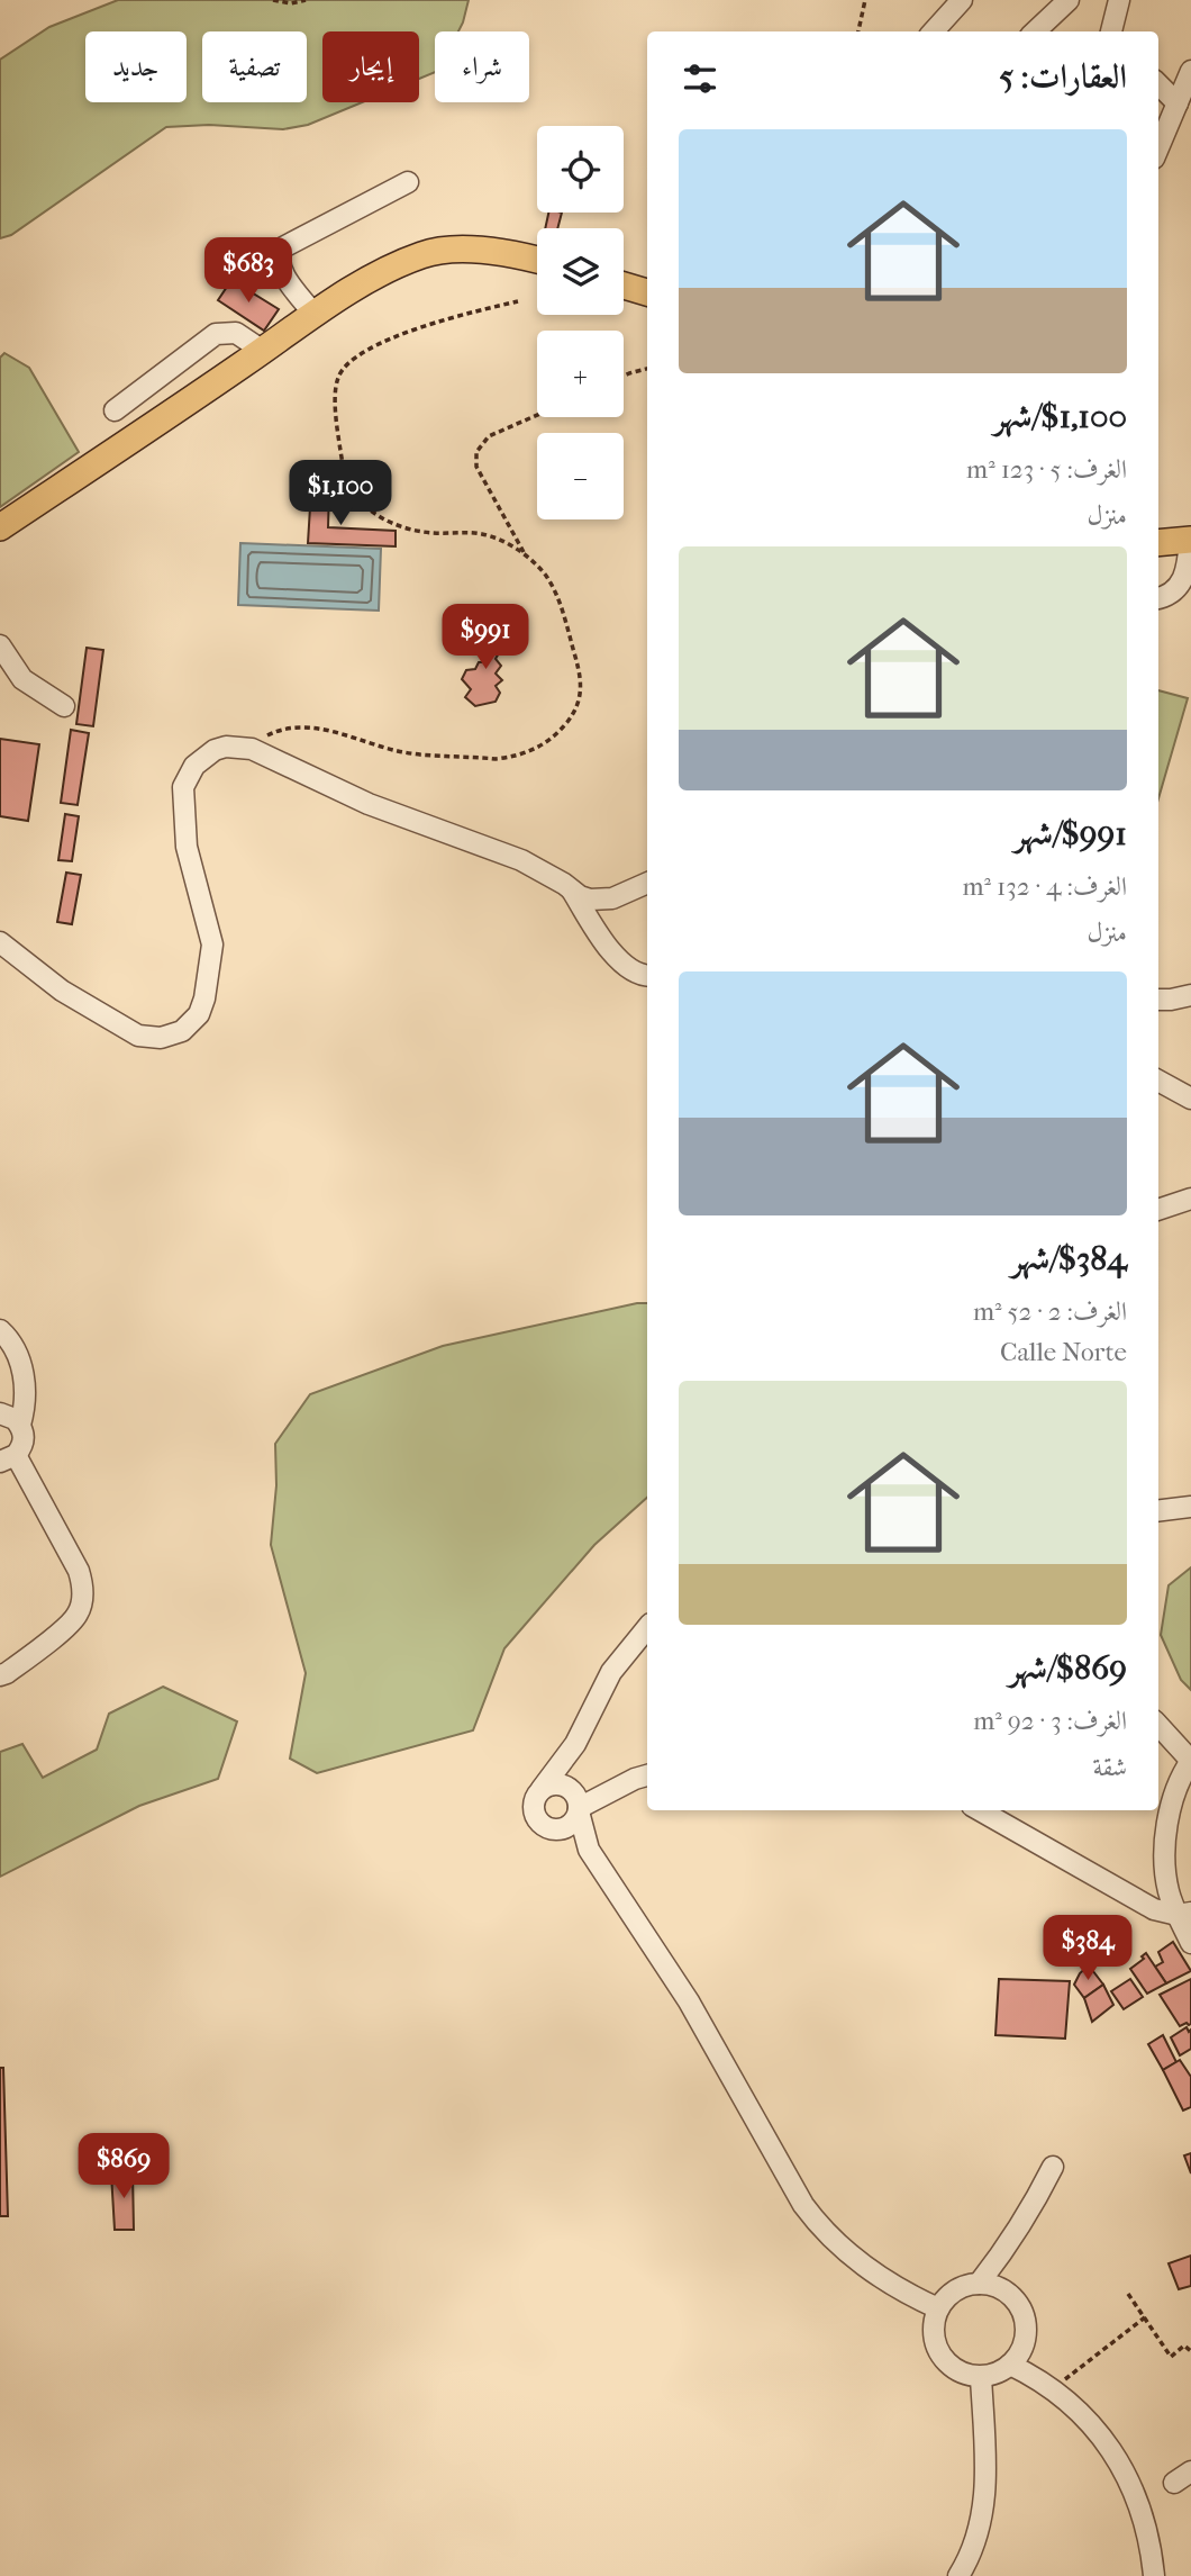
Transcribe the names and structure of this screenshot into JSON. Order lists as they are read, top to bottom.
{
  "page": {
    "chip": [
      "شراء",
      "إيجار",
      "تصفية",
      "جديد"
    ],
    "heading": "العقارات: 5",
    "map_buttons": ["+", "−"],
    "list": [
      {
        "name": "$1,100/شهر",
        "note": "الغرف: 5 · 123 m² · منزل"
      },
      {
        "name": "$991/شهر",
        "note": "الغرف: 4 · 132 m² · منزل"
      },
      {
        "name": "$384/شهر",
        "note": "الغرف: 2 · 52 m² · Calle Norte"
      },
      {
        "name": "$869/شهر",
        "note": "الغرف: 3 · 92 m² · شقة"
      }
    ],
    "price": [
      "$683",
      "$1,100",
      "$991",
      "$384",
      "$869"
    ]
  }
}
